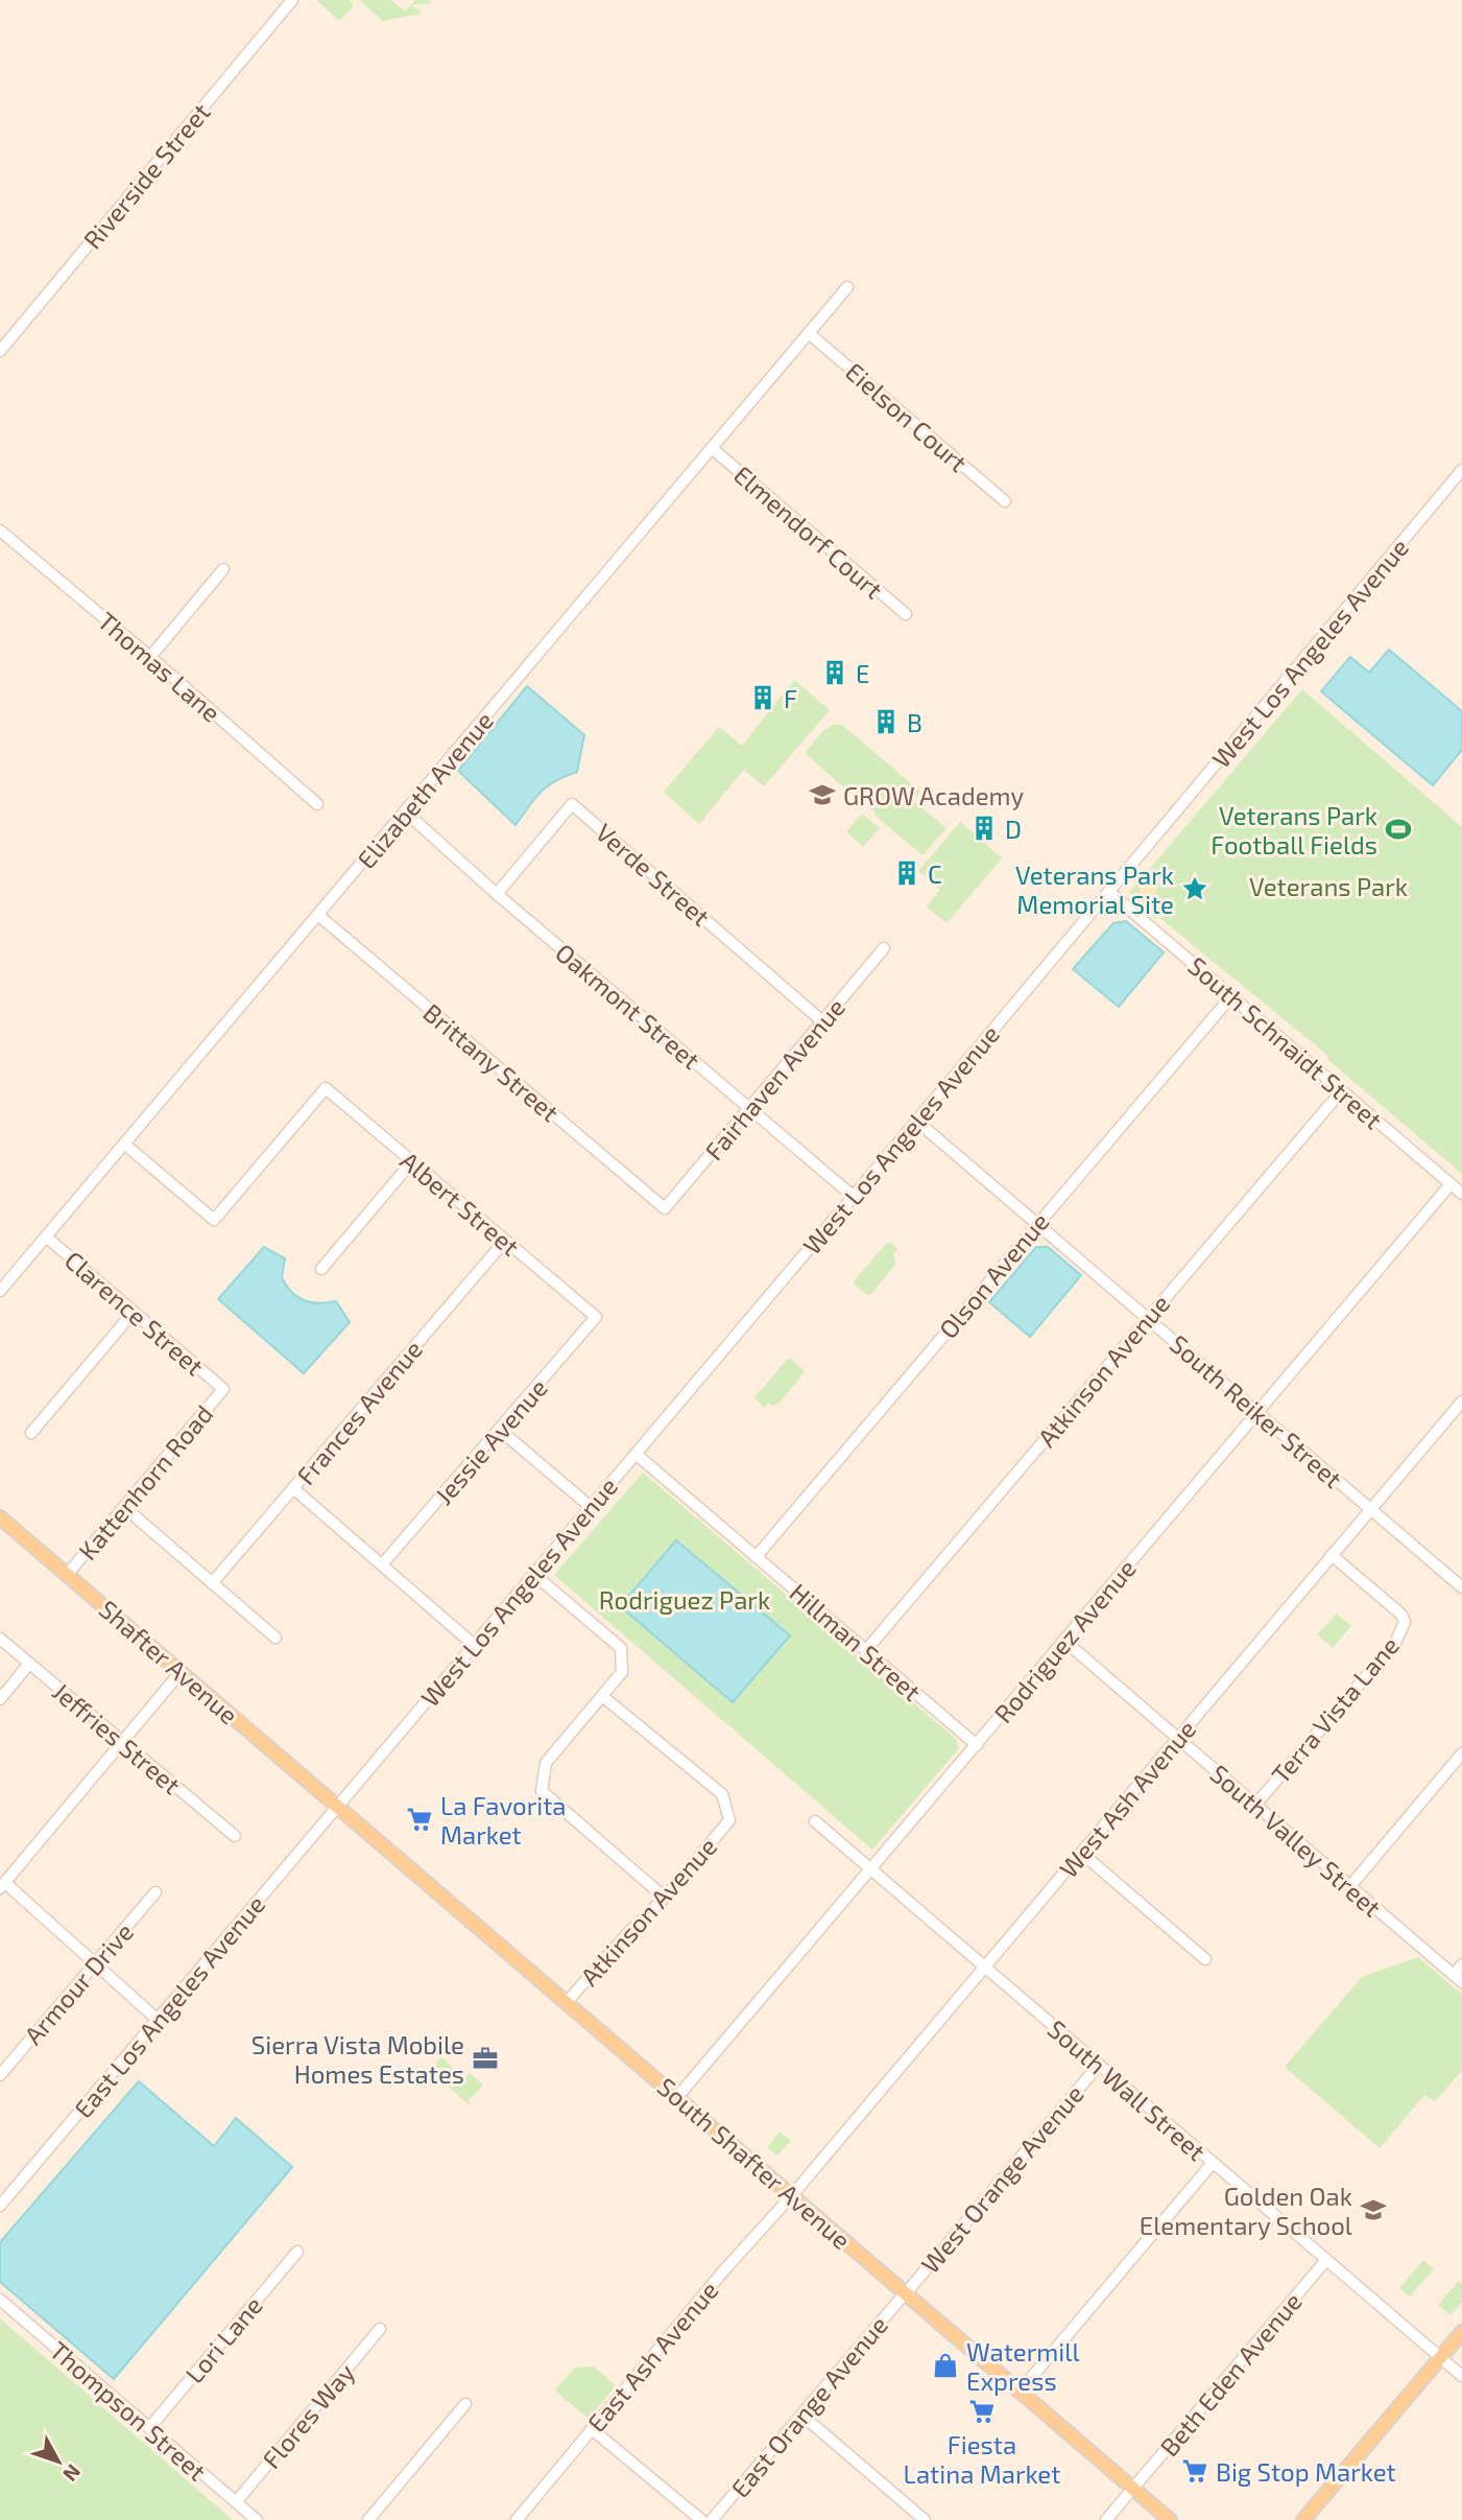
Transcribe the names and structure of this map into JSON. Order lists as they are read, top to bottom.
{
  "streets": {
    "main road": ["Shafter Avenue", "South Shafter Avenue"],
    "street": [
      "Riverside Street",
      "Eielson Court",
      "Elmendorf Court",
      "West Los Angeles Avenue",
      "Thomas Lane",
      "Elizabeth Avenue",
      "Verde Street",
      "Oakmont Street",
      "South Schnaidt Street",
      "Brittany Street",
      "Fairhaven Avenue",
      "Albert Street",
      "Olson Avenue",
      "Clarence Street",
      "Atkinson Avenue",
      "South Reiker Street",
      "Frances Avenue",
      "Jessie Avenue",
      "Kattenhorn Road",
      "Rodriguez Avenue",
      "Hillman Street",
      "Terra Vista Lane",
      "Jeffries Street",
      "West Ash Avenue",
      "South Valley Street",
      "Armour Drive",
      "East Los Angeles Avenue",
      "South Wall Street",
      "West Orange Avenue",
      "Lori Lane",
      "East Ash Avenue",
      "Beth Eden Avenue",
      "East Orange Avenue",
      "Thompson Street",
      "Flores Way"
    ]
  },
  "crossings": [
    ["Eielson Court", "Elizabeth Avenue"],
    ["Elmendorf Court", "Elizabeth Avenue"],
    ["West Los Angeles Avenue", "Oakmont Street"],
    ["West Los Angeles Avenue", "South Schnaidt Street"],
    ["West Los Angeles Avenue", "South Reiker Street"],
    ["West Los Angeles Avenue", "Hillman Street"],
    ["West Los Angeles Avenue", "Shafter Avenue"],
    ["West Los Angeles Avenue", "East Los Angeles Avenue"],
    ["West Los Angeles Avenue", "South Shafter Avenue"],
    ["Elizabeth Avenue", "Oakmont Street"],
    ["Elizabeth Avenue", "Brittany Street"],
    ["Elizabeth Avenue", "Albert Street"],
    ["Elizabeth Avenue", "Clarence Street"],
    ["Verde Street", "Oakmont Street"],
    ["Verde Street", "Fairhaven Avenue"],
    ["Oakmont Street", "Fairhaven Avenue"],
    ["South Schnaidt Street", "Olson Avenue"],
    ["South Schnaidt Street", "Atkinson Avenue"],
    ["South Schnaidt Street", "Rodriguez Avenue"],
    ["Brittany Street", "Fairhaven Avenue"],
    ["Albert Street", "Frances Avenue"],
    ["Albert Street", "Jessie Avenue"],
    ["Olson Avenue", "South Reiker Street"],
    ["Olson Avenue", "Hillman Street"],
    ["Clarence Street", "Kattenhorn Road"],
    ["Atkinson Avenue", "South Reiker Street"],
    ["Atkinson Avenue", "Hillman Street"],
    ["Atkinson Avenue", "South Shafter Avenue"],
    ["South Reiker Street", "Rodriguez Avenue"],
    ["South Reiker Street", "West Ash Avenue"],
    ["Kattenhorn Road", "Shafter Avenue"],
    ["Rodriguez Avenue", "Hillman Street"],
    ["Rodriguez Avenue", "South Valley Street"],
    ["Rodriguez Avenue", "South Wall Street"],
    ["Rodriguez Avenue", "South Shafter Avenue"],
    ["Shafter Avenue", "East Los Angeles Avenue"],
    ["Shafter Avenue", "South Shafter Avenue"],
    ["Terra Vista Lane", "West Ash Avenue"],
    ["Terra Vista Lane", "South Valley Street"],
    ["West Ash Avenue", "South Valley Street"],
    ["West Ash Avenue", "South Wall Street"],
    ["West Ash Avenue", "South Shafter Avenue"],
    ["West Ash Avenue", "East Ash Avenue"],
    ["East Los Angeles Avenue", "South Shafter Avenue"],
    ["South Wall Street", "West Orange Avenue"],
    ["South Wall Street", "Beth Eden Avenue"],
    ["South Shafter Avenue", "West Orange Avenue"],
    ["South Shafter Avenue", "East Ash Avenue"],
    ["South Shafter Avenue", "Beth Eden Avenue"],
    ["South Shafter Avenue", "East Orange Avenue"],
    ["West Orange Avenue", "East Orange Avenue"],
    ["Lori Lane", "Thompson Street"],
    ["Thompson Street", "Flores Way"]
  ],
  "parks": ["Veterans Park", "Rodriguez Park"],
  "places": {
    "building": [
      "E",
      "F",
      "B",
      "D",
      "C"
    ],
    "school or university": ["GROW Academy", "Golden Oak Elementary School"],
    "sports": ["Veterans Park Football Fields"],
    "place": ["Veterans Park Memorial Site"],
    "supermarket": ["La Favorita Market", "Fiesta Latina Market", "Big Stop Market"],
    "office": ["Sierra Vista Mobile Homes Estates"],
    "shop": ["Watermill Express"]
  },
  "north": "bottom right"
}
